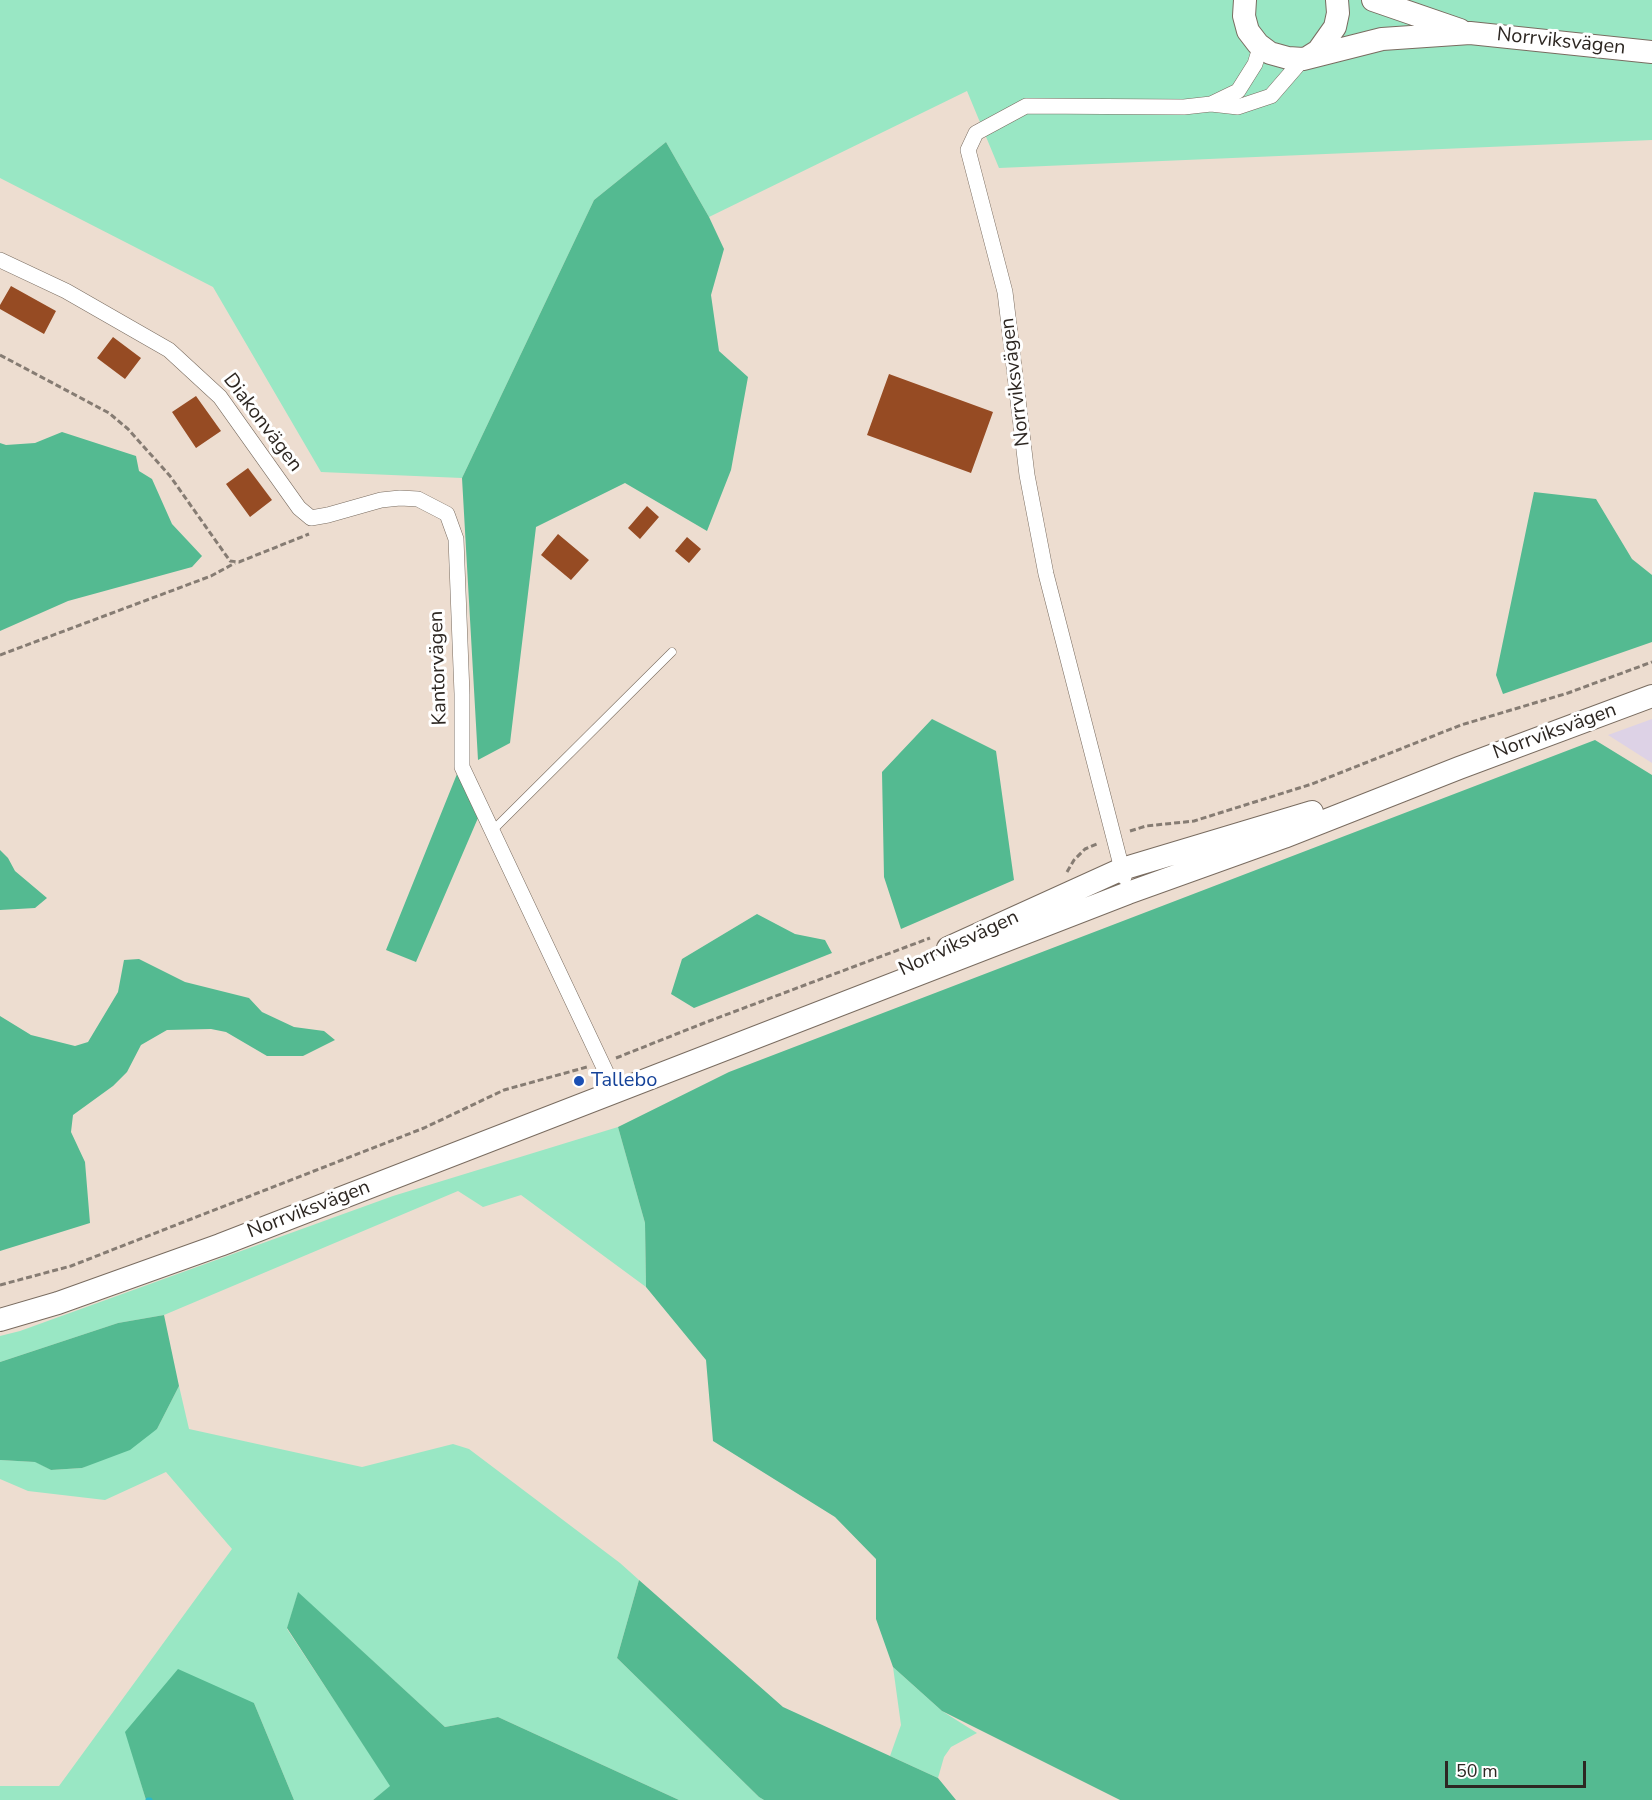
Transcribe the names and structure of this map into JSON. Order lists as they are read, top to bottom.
{
  "streets": {
    "street": ["Norrviksvägen", "Diakonvägen", "Kantorvägen"]
  },
  "crossings": [
    ["Diakonvägen", "Kantorvägen"]
  ],
  "places": ["Tallebo"],
  "scale_bar": "50 m"
}
